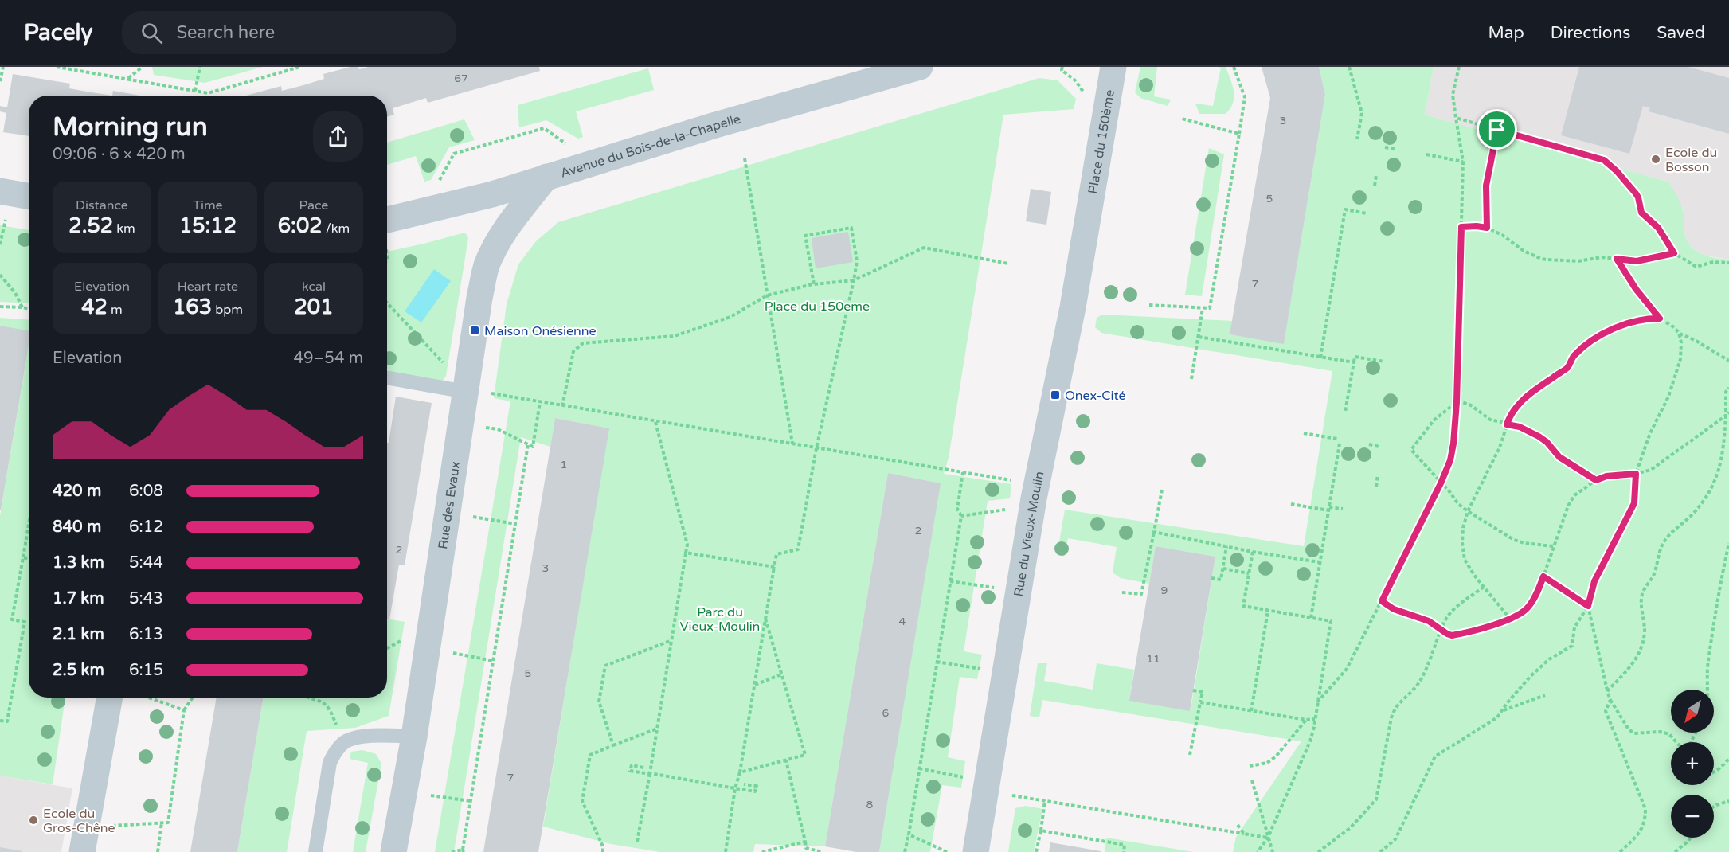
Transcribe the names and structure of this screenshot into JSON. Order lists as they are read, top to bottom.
{
  "streets": {
    "street": [
      "Place du 150ème",
      "Avenue du Bois-de-la-Chapelle",
      "Rue des Evaux",
      "Rue du Vieux-Moulin"
    ]
  },
  "crossings": [
    ["Place du 150ème", "Rue du Vieux-Moulin"],
    ["Avenue du Bois-de-la-Chapelle", "Rue des Evaux"]
  ],
  "parks": ["Place du 150eme", "Parc du Vieux-Moulin"],
  "places": {
    "other": ["Ecole du Bosson", "Ecole du Gros-Chêne"],
    "transit": ["Maison Onésienne", "Onex-Cité"]
  },
  "house_numbers": [
    "67",
    "3",
    "5",
    "7",
    "1",
    "2",
    "2",
    "3",
    "9",
    "4",
    "11",
    "5",
    "6",
    "7",
    "8"
  ],
  "north": "bottom left",
  "page": {
    "header": "Pacely",
    "search": "Search here",
    "nav": ["Map", "Directions", "Saved"],
    "heading": ["Morning run", "09:06 · 6 × 420 m"],
    "stats": [
      ["Distance", "2.52 km"],
      ["Time", "15:12"],
      ["Pace", "6:02 /km"],
      ["Elevation", "42 m"],
      ["Heart rate", "163 bpm"],
      ["kcal", "201"]
    ],
    "chart": ["Elevation", "49–54 m"],
    "list": [
      {
        "name": "420 m",
        "note": "6:08"
      },
      {
        "name": "840 m",
        "note": "6:12"
      },
      {
        "name": "1.3 km",
        "note": "5:44"
      },
      {
        "name": "1.7 km",
        "note": "5:43"
      },
      {
        "name": "2.1 km",
        "note": "6:13"
      },
      {
        "name": "2.5 km",
        "note": "6:15"
      }
    ],
    "map_buttons": ["+", "−"]
  }
}
